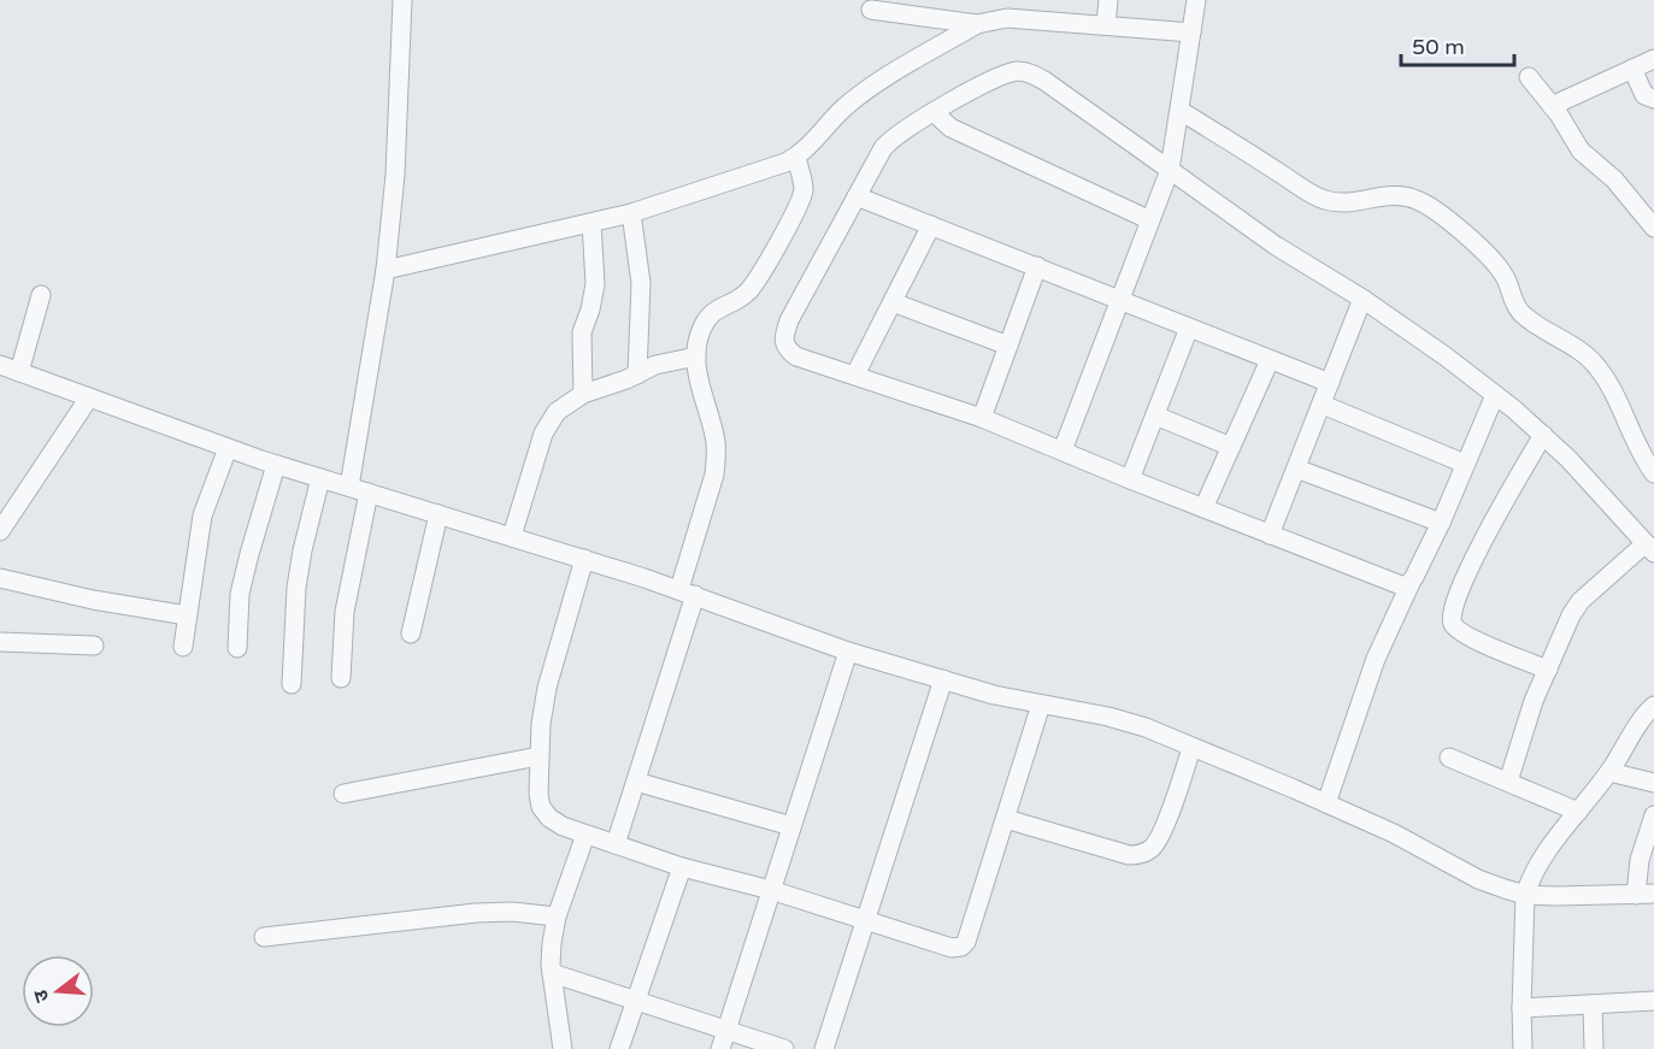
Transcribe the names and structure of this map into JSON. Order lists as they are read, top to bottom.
{
  "scale_bar": "50 m",
  "north": "left"
}
